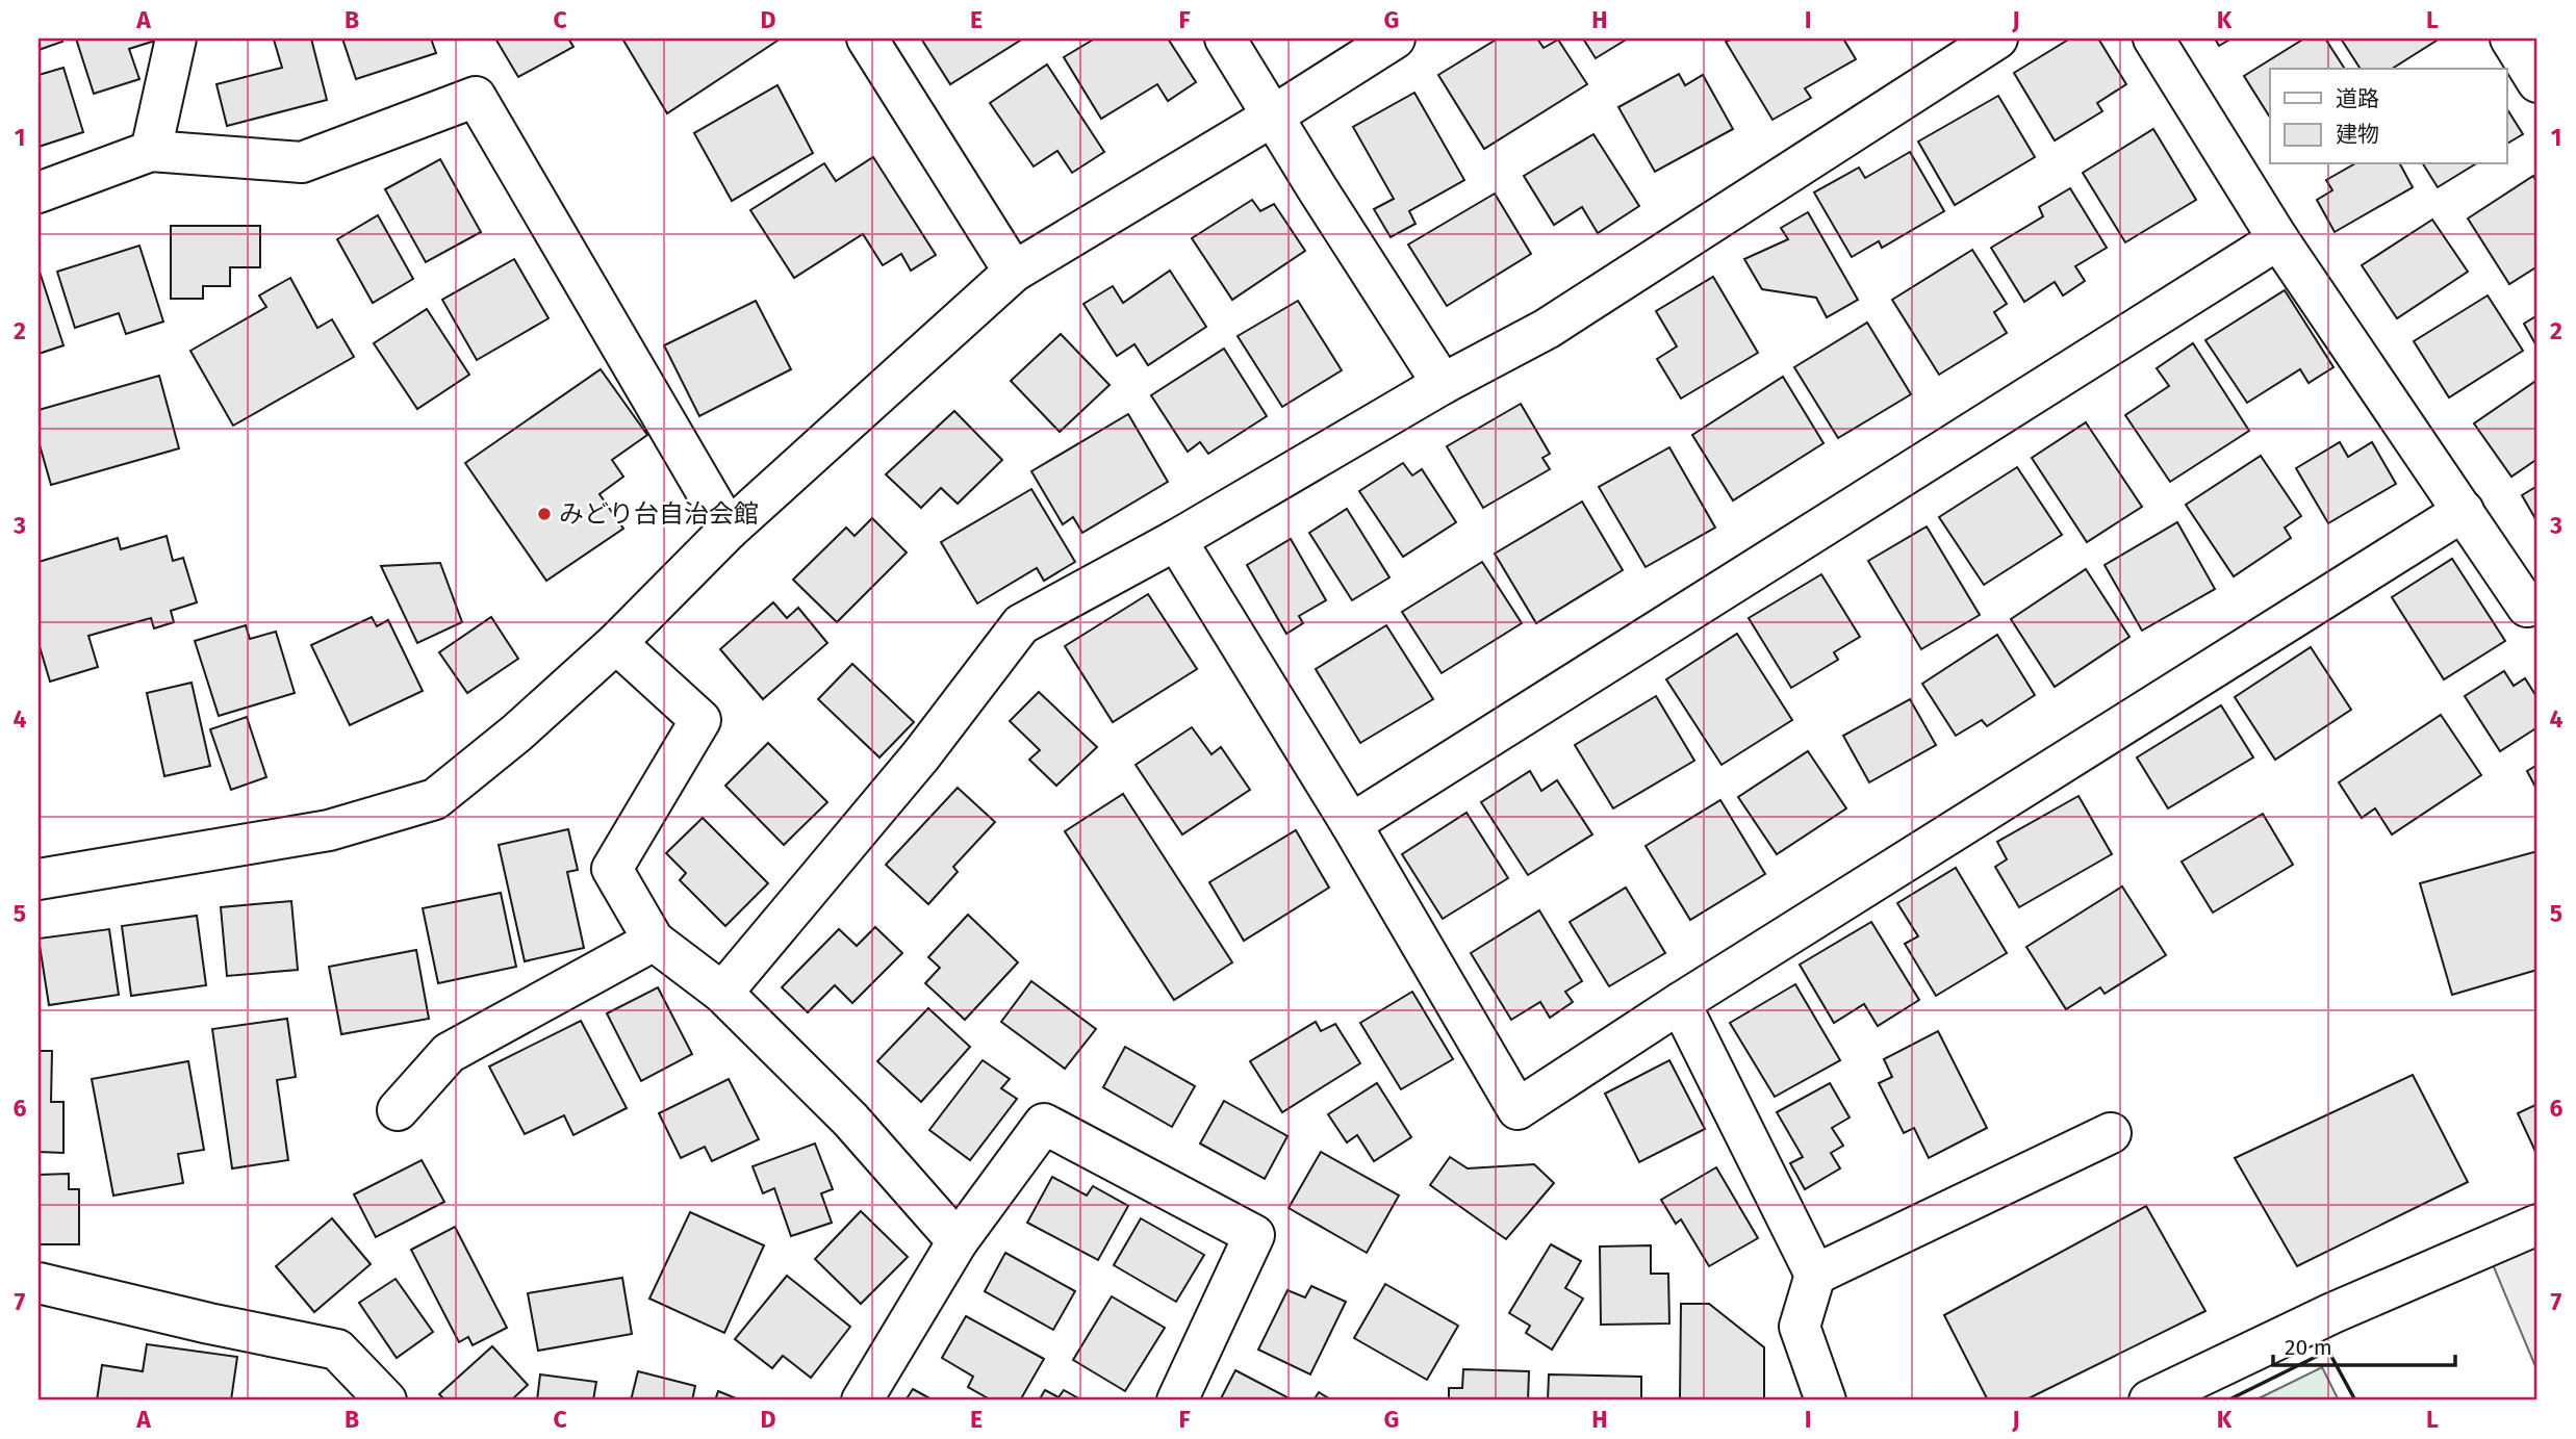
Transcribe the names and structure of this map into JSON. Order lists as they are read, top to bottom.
{
  "places": ["みどり台自治会館"],
  "legend": ["道路", "建物"],
  "scale_bar": "20 m",
  "grid": {
    "columns": [
      "A",
      "B",
      "C",
      "D",
      "E",
      "F",
      "G",
      "H",
      "I",
      "J",
      "K",
      "L"
    ],
    "rows": [
      "1",
      "2",
      "3",
      "4",
      "5",
      "6",
      "7"
    ]
  }
}
